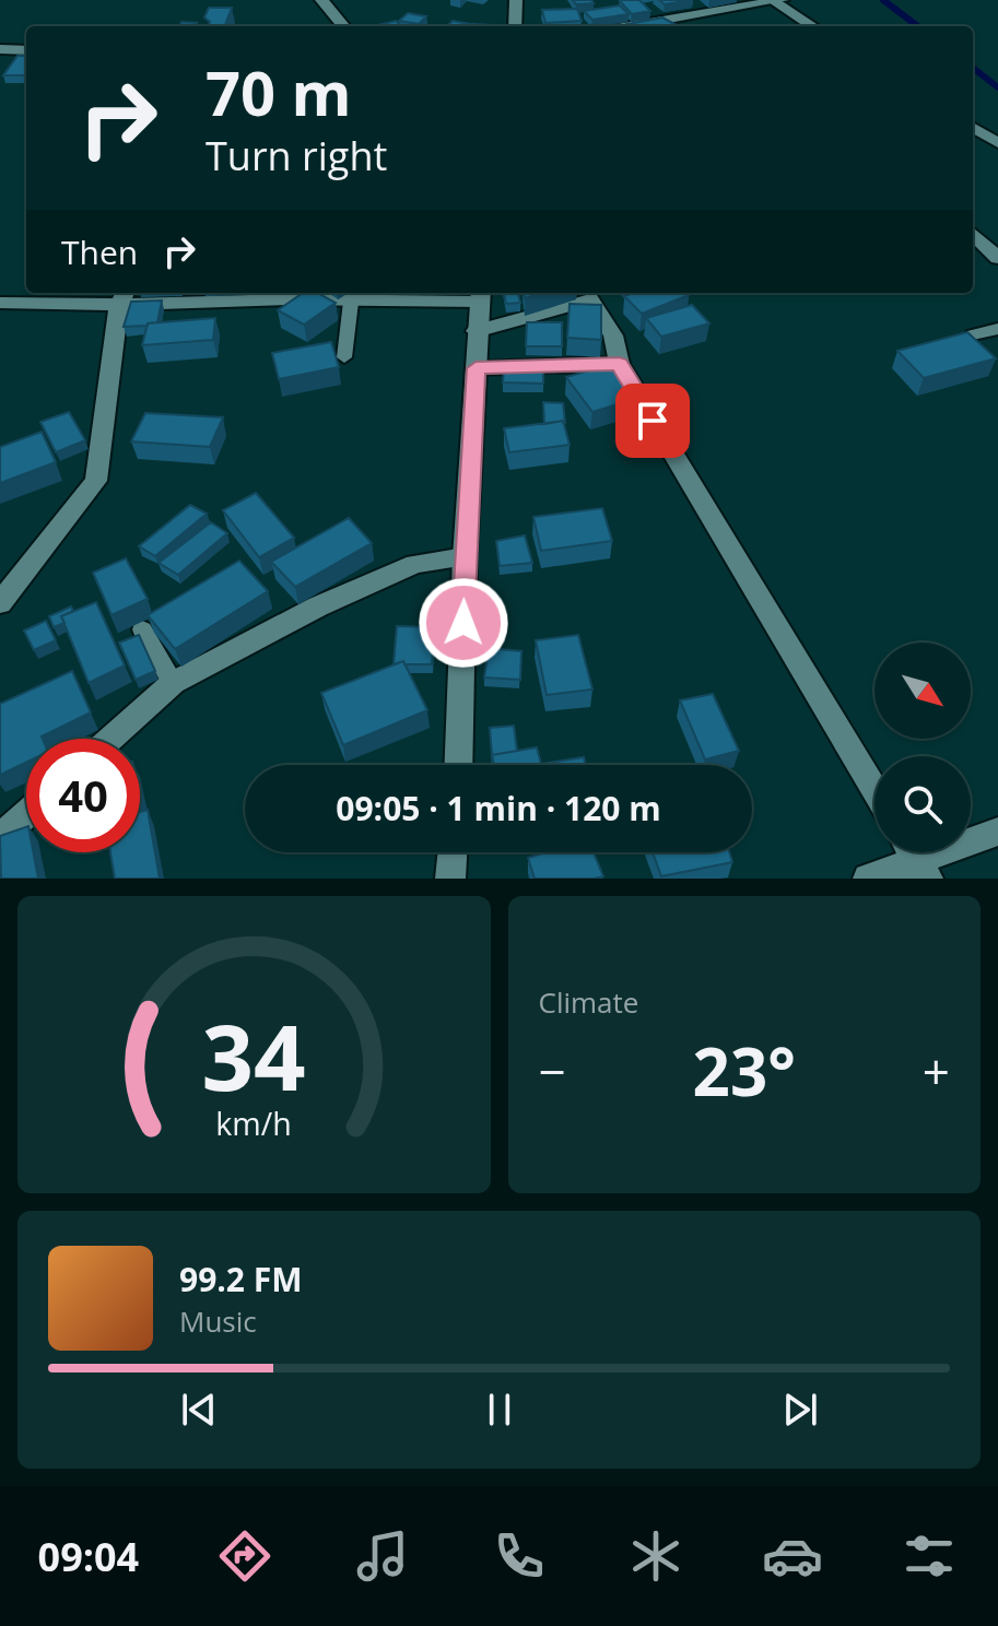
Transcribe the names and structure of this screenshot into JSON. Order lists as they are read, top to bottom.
{
  "north": "bottom right",
  "page": {
    "turn": ["70 m", "Turn right"],
    "then": "Then",
    "limit": "40",
    "trip": "09:05 · 1 min · 120 m",
    "tile": "Climate",
    "heat": ["−", "23°", "+"],
    "song": ["99.2 FM", "Music"],
    "tabs": "09:04",
    "gauge": ["34", "km/h"]
  }
}
